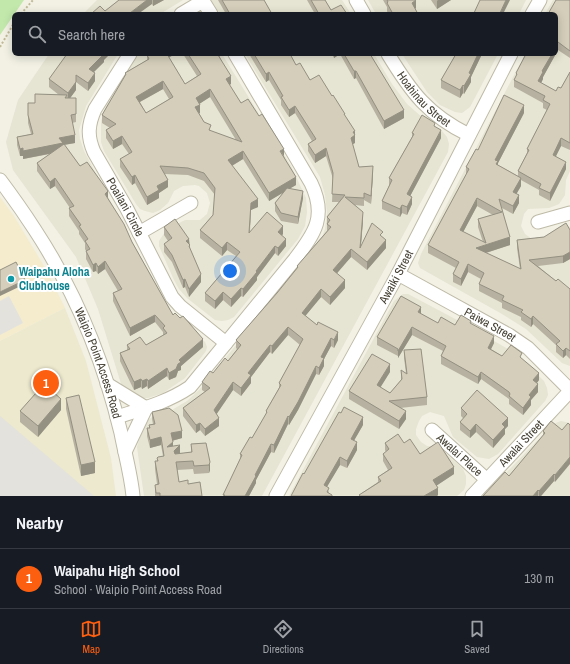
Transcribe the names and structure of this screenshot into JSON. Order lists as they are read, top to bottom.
{
  "streets": {
    "street": [
      "Hoahinau Street",
      "Poailani Circle",
      "Awaiki Street",
      "Paiwa Street",
      "Waipio Point Access Road",
      "Awalai Street",
      "Awalai Place"
    ]
  },
  "crossings": [
    ["Hoahinau Street", "Awaiki Street"],
    ["Awaiki Street", "Paiwa Street"],
    ["Paiwa Street", "Awalai Street"],
    ["Awalai Street", "Awalai Place"]
  ],
  "places": ["Waipahu Aloha Clubhouse"],
  "page": {
    "search": "Search here",
    "pins": "1",
    "heading": "Nearby",
    "list": [
      {
        "mark": "1",
        "name": "Waipahu High School",
        "note": "School · Waipio Point Access Road",
        "value": "130 m"
      }
    ],
    "nav": ["Map", "Directions", "Saved"]
  }
}
